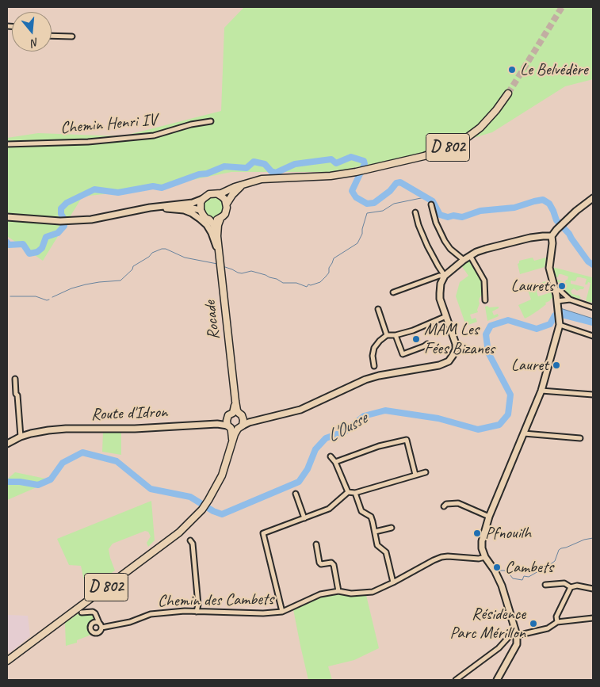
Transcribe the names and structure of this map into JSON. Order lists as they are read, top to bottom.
{
  "streets": {
    "main road": ["D 802", "Rocade"],
    "street": ["Chemin Henri IV", "Route d'Idron", "Chemin des Cambets"]
  },
  "crossings": [
    ["D 802", "Rocade"],
    ["D 802", "Route d'Idron"],
    ["Rocade", "Route d'Idron"]
  ],
  "water": ["L'Ousse"],
  "places": [
    "Le Belvédère",
    "Laurets",
    "MAM Les Fées Bizanes",
    "Lauret",
    "Pfnouilh",
    "Cambets",
    "Résidence Parc Mérillon"
  ],
  "north": "bottom"
}
